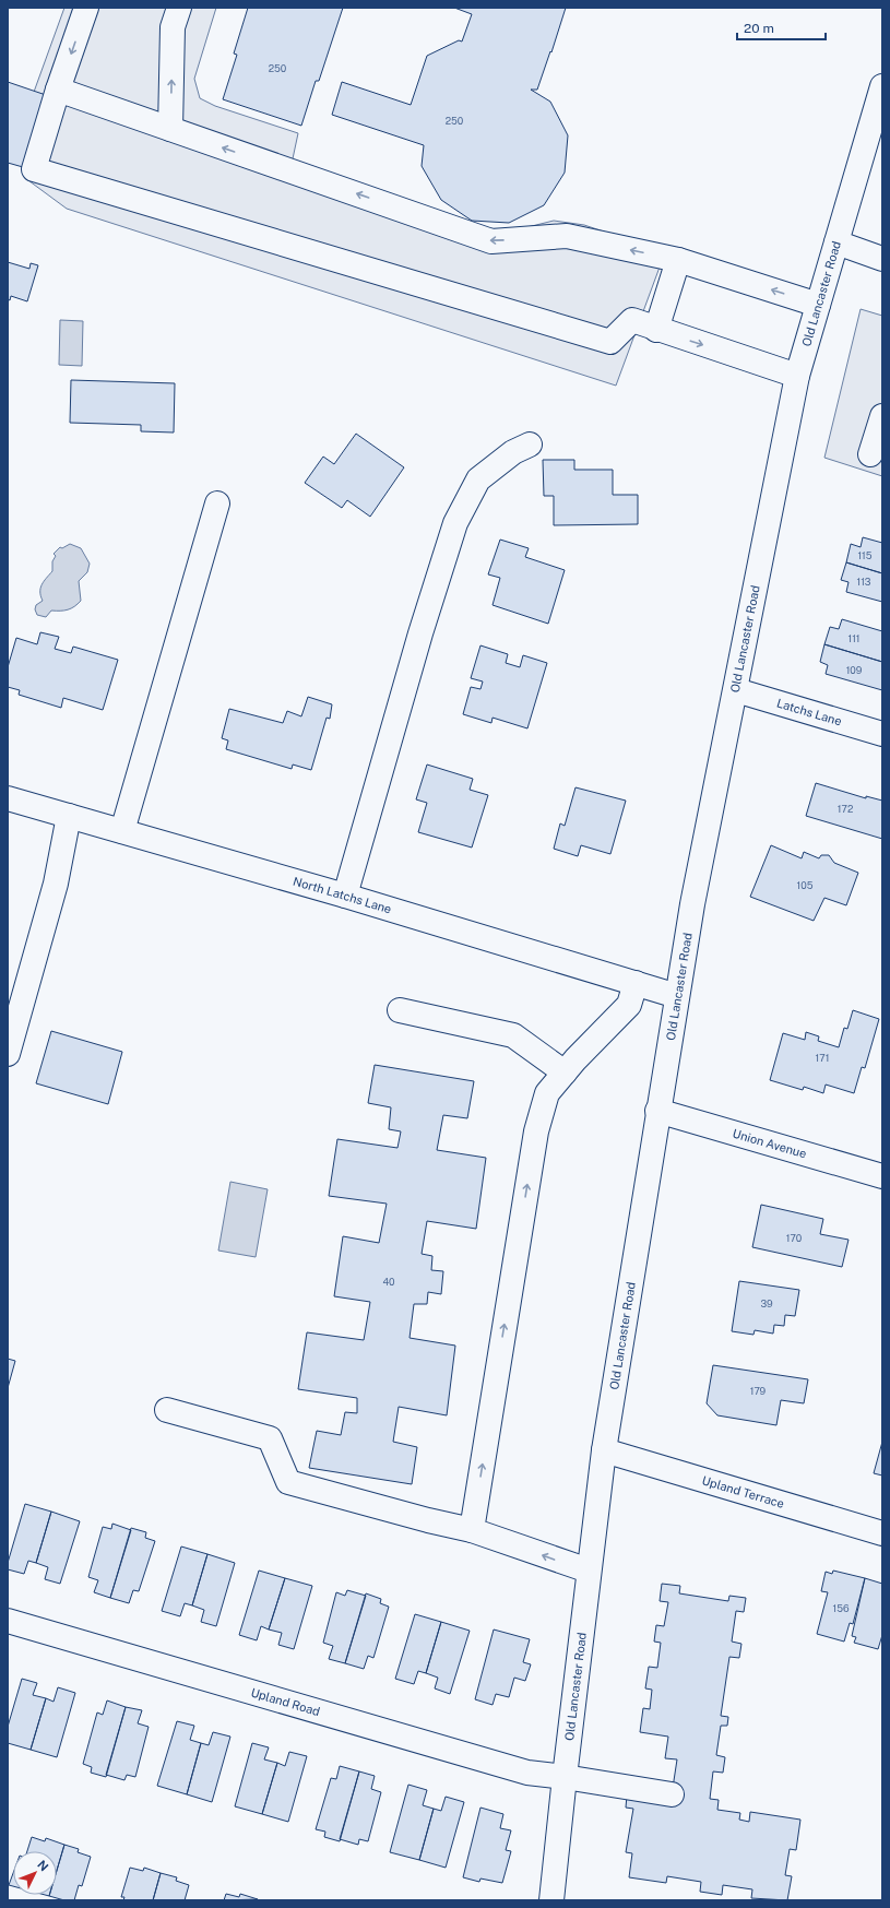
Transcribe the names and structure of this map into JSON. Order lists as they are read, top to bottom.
{
  "streets": {
    "street": [
      "Old Lancaster Road",
      "Latchs Lane",
      "North Latchs Lane",
      "Union Avenue",
      "Upland Terrace",
      "Upland Road"
    ]
  },
  "crossings": [
    ["Old Lancaster Road", "Latchs Lane"],
    ["Old Lancaster Road", "North Latchs Lane"],
    ["Old Lancaster Road", "Union Avenue"],
    ["Old Lancaster Road", "Upland Terrace"],
    ["Old Lancaster Road", "Upland Road"]
  ],
  "house_numbers": [
    "250",
    "250",
    "115",
    "113",
    "111",
    "109",
    "172",
    "105",
    "171",
    "170",
    "40",
    "39",
    "179",
    "156"
  ],
  "scale_bar": "20 m",
  "north": "top right"
}
